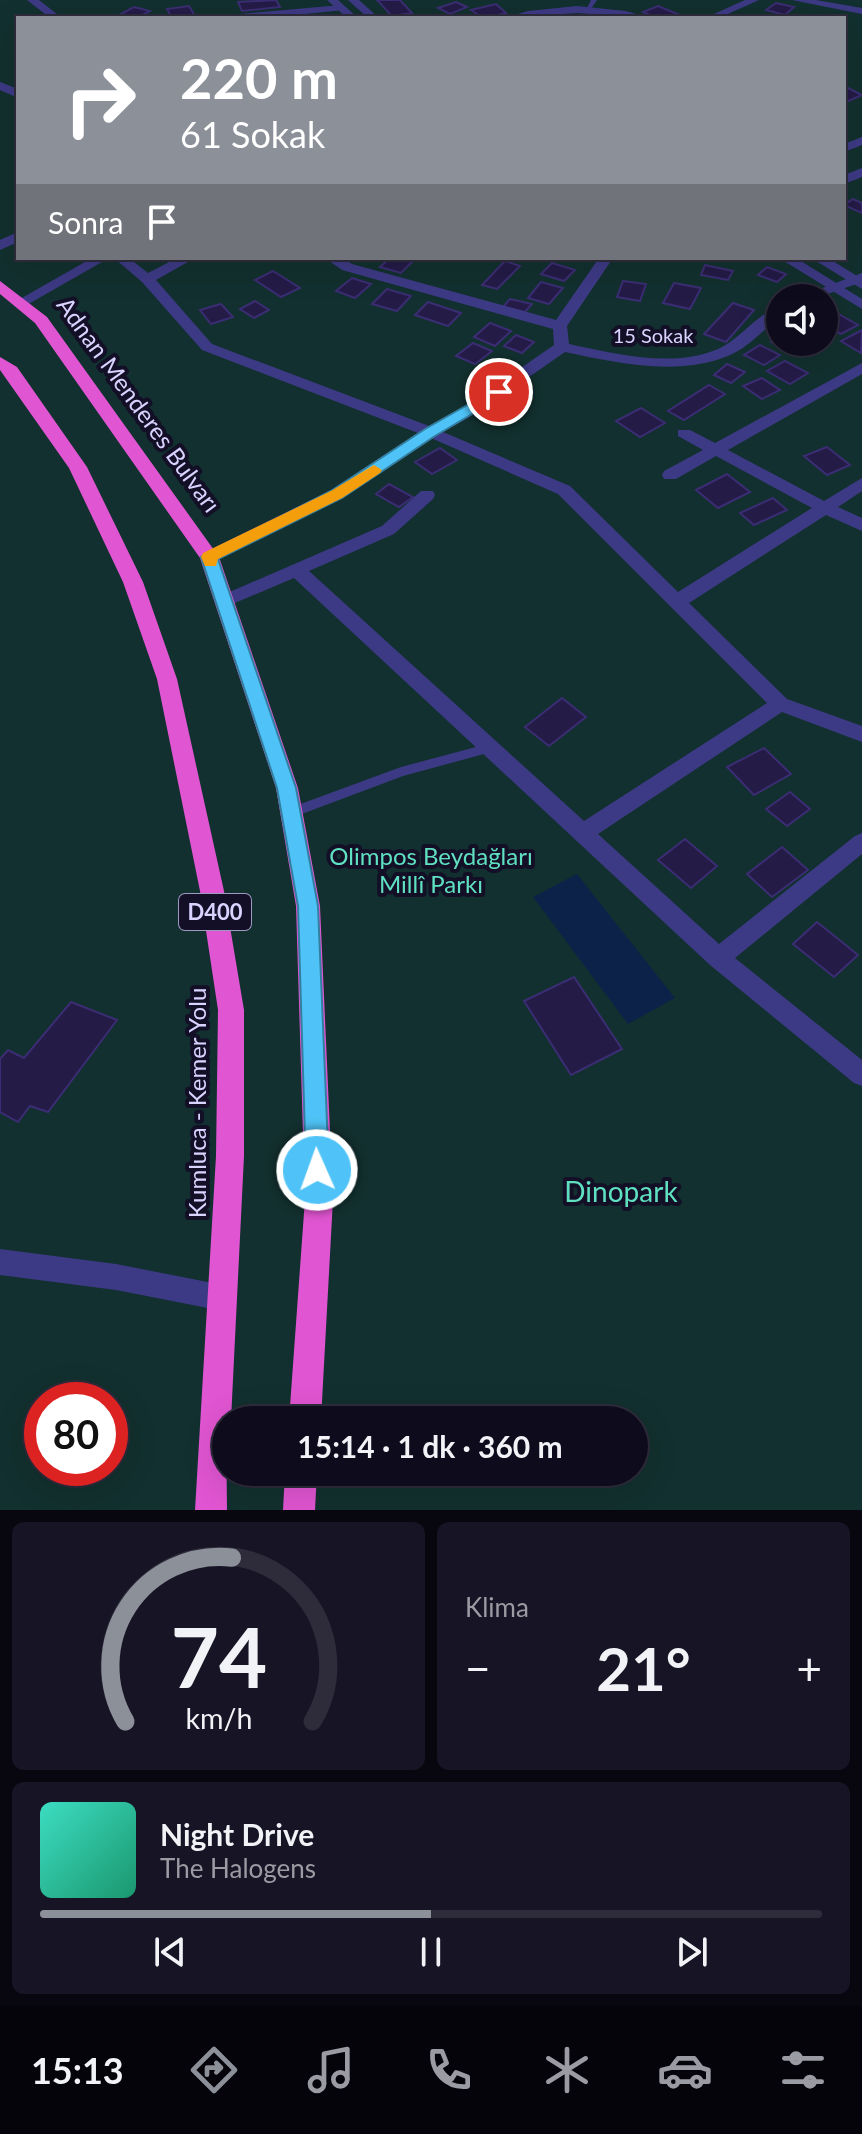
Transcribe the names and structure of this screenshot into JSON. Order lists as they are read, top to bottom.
{
  "streets": {
    "highway": ["Adnan Menderes Bulvarı", "D400", "Kumluca - Kemer Yolu"],
    "street": ["15 Sokak"]
  },
  "parks": ["Olimpos Beydağları Millî Parkı", "Dinopark"],
  "page": {
    "turn": ["220 m", "61 Sokak"],
    "then": "Sonra",
    "limit": "80",
    "trip": "15:14 · 1 dk · 360 m",
    "tile": "Klima",
    "heat": ["−", "21°", "+"],
    "song": ["Night Drive", "The Halogens"],
    "tabs": "15:13",
    "gauge": ["74", "km/h"]
  }
}
